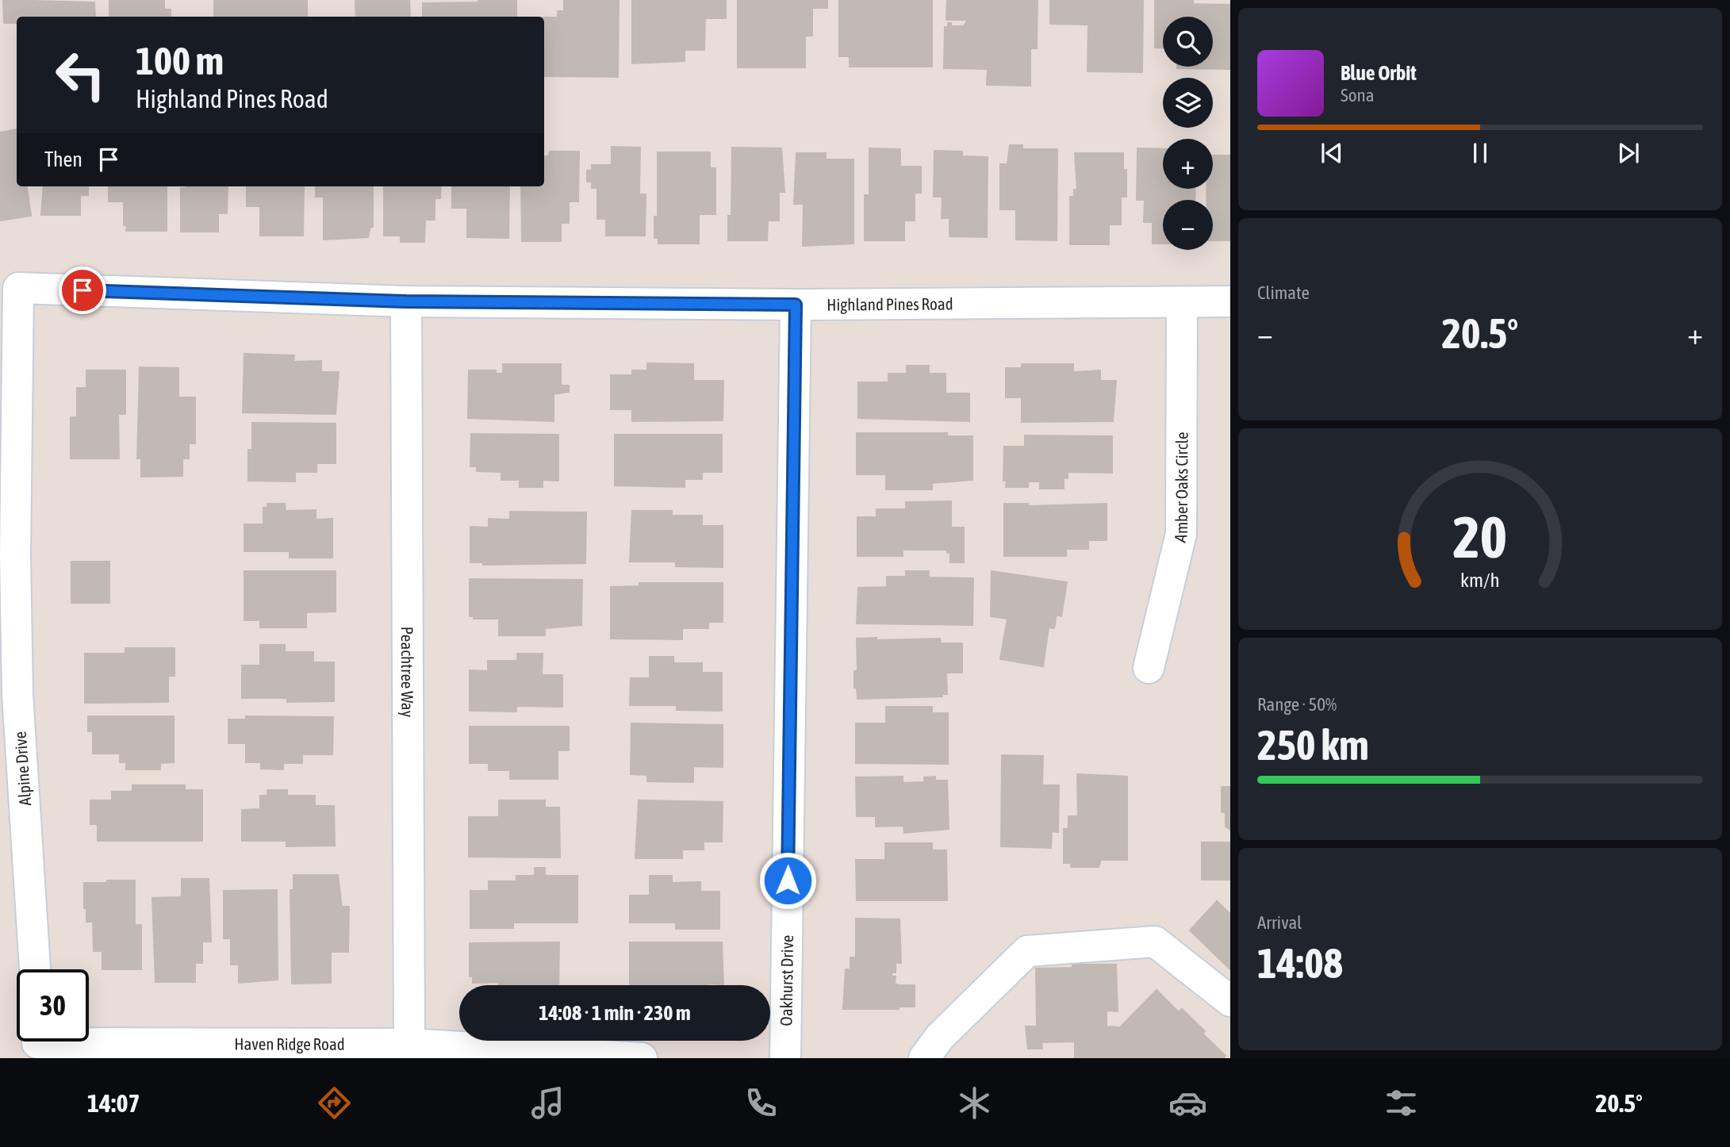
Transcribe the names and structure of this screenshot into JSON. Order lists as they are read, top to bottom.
{
  "streets": {
    "street": [
      "Highland Pines Road",
      "Amber Oaks Circle",
      "Peachtree Way",
      "Alpine Drive",
      "Oakhurst Drive",
      "Haven Ridge Road"
    ]
  },
  "crossings": [
    ["Highland Pines Road", "Amber Oaks Circle"],
    ["Highland Pines Road", "Peachtree Way"],
    ["Highland Pines Road", "Alpine Drive"],
    ["Highland Pines Road", "Oakhurst Drive"],
    ["Peachtree Way", "Haven Ridge Road"]
  ],
  "page": {
    "map_buttons": ["+", "−"],
    "turn": ["100 m", "Highland Pines Road"],
    "song": ["Blue Orbit", "Sona"],
    "then": "Then",
    "tile": [
      "Climate",
      ["Range · 50%", "250 km"],
      ["Arrival", "14:08"]
    ],
    "heat": ["−", "20.5°", "+"],
    "limit": "30",
    "trip": "14:08 · 1 min · 230 m",
    "tabs": ["14:07", "20.5°"],
    "gauge": ["20", "km/h"]
  }
}
